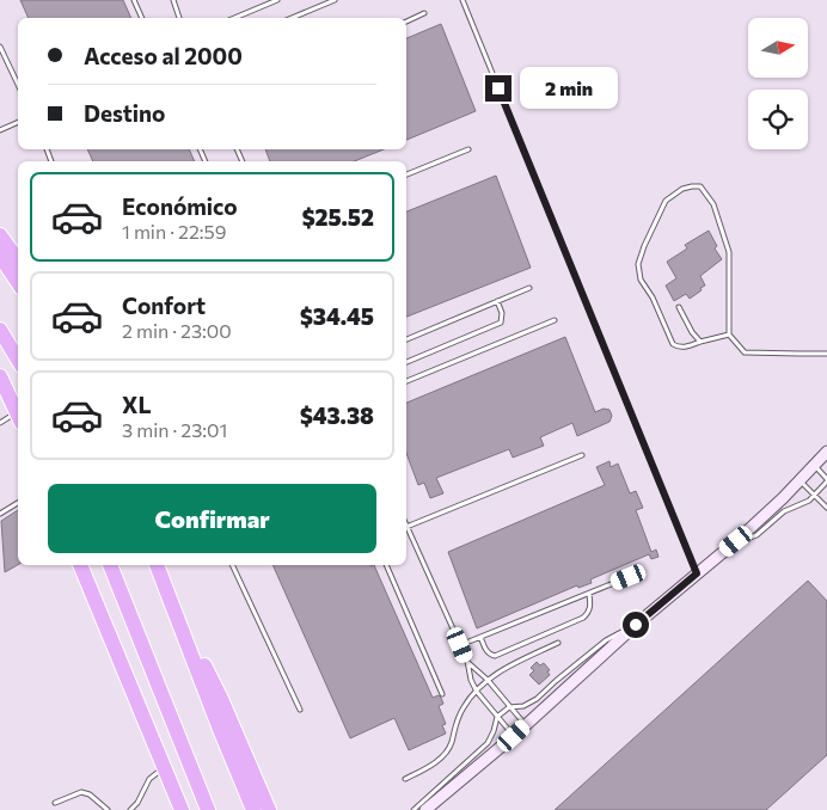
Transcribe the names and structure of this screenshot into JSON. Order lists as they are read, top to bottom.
{
  "north": "right",
  "page": {
    "banner": ["Acceso al 2000", "Destino"],
    "bubble": "2 min",
    "list": [
      {
        "name": "Económico",
        "note": "1 min · 22:59",
        "value": "$25.52"
      },
      {
        "name": "Confort",
        "note": "2 min · 23:00",
        "value": "$34.45"
      },
      {
        "name": "XL",
        "note": "3 min · 23:01",
        "value": "$43.38"
      }
    ],
    "buttons": "Confirmar"
  }
}
